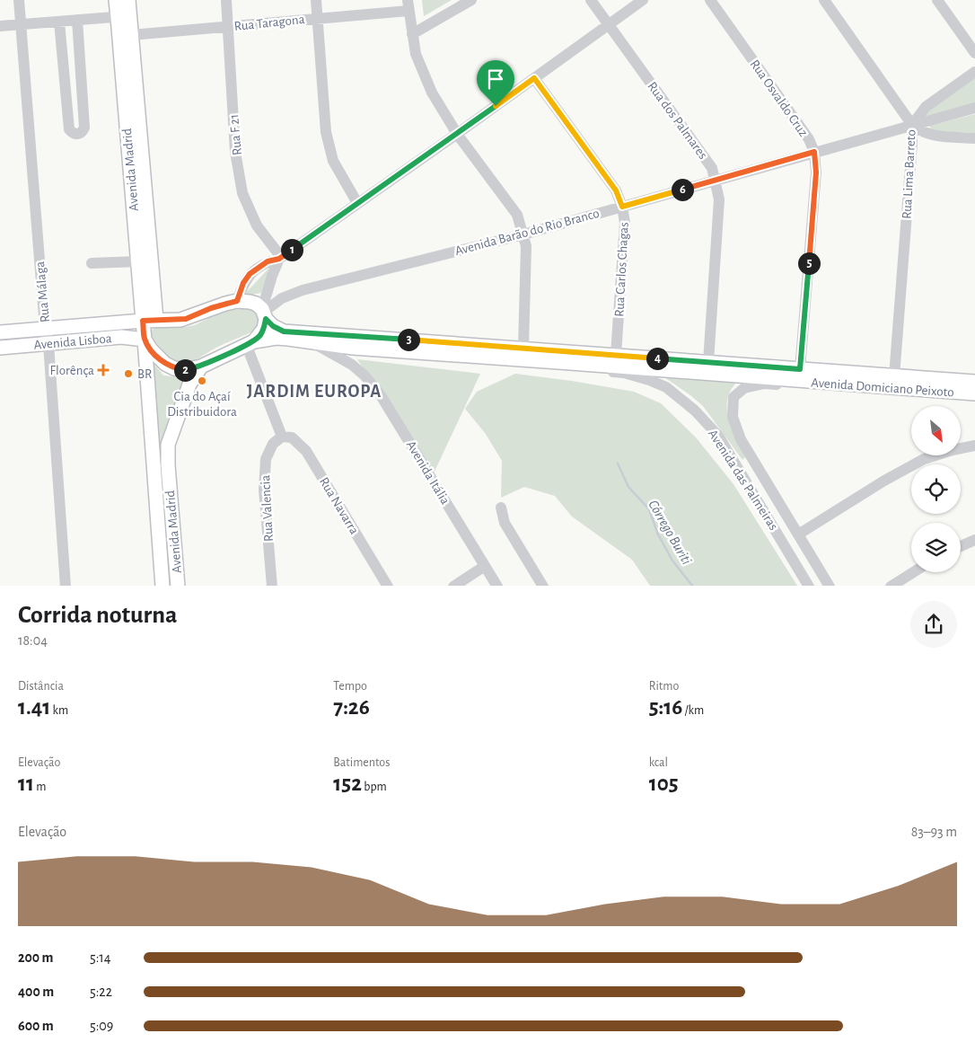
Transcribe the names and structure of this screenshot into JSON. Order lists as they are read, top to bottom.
{
  "streets": {
    "main road": ["Avenida Madrid", "Avenida Lisboa", "Avenida Domiciano Peixoto"],
    "street": [
      "Rua Taragona",
      "Rua Osvaldo Cruz",
      "Rua dos Palmares",
      "Rua F 21",
      "Rua Lima Barreto",
      "Avenida Barão do Rio Branco",
      "Rua Carlos Chagas",
      "Rua Málaga",
      "Avenida Itália",
      "Avenida das Palmeiras",
      "Rua Navarra",
      "Rua Valencia"
    ]
  },
  "crossings": [
    ["Rua Taragona", "Rua F 21"],
    ["Rua Taragona", "Avenida Madrid"],
    ["Rua Osvaldo Cruz", "Avenida Barão do Rio Branco"],
    ["Rua Osvaldo Cruz", "Avenida Domiciano Peixoto"],
    ["Rua dos Palmares", "Avenida Barão do Rio Branco"],
    ["Rua dos Palmares", "Avenida Domiciano Peixoto"],
    ["Avenida Madrid", "Avenida Lisboa"],
    ["Avenida Madrid", "Avenida Domiciano Peixoto"],
    ["Rua Lima Barreto", "Avenida Barão do Rio Branco"],
    ["Rua Lima Barreto", "Avenida Domiciano Peixoto"],
    ["Avenida Barão do Rio Branco", "Rua Carlos Chagas"],
    ["Avenida Barão do Rio Branco", "Avenida Domiciano Peixoto"],
    ["Rua Carlos Chagas", "Avenida Domiciano Peixoto"],
    ["Rua Málaga", "Avenida Lisboa"],
    ["Avenida Lisboa", "Avenida Domiciano Peixoto"],
    ["Avenida Domiciano Peixoto", "Avenida Itália"],
    ["Avenida Domiciano Peixoto", "Avenida das Palmeiras"],
    ["Rua Navarra", "Rua Valencia"]
  ],
  "districts": ["JARDIM EUROPA"],
  "water": ["Córrego Buriti"],
  "places": {
    "health": ["Florênça"],
    "other": ["BR", "Cia do Açaí Distribuidora"]
  },
  "north": "bottom right",
  "page": {
    "pins": [
      "6",
      "1",
      "5",
      "3",
      "4",
      "2"
    ],
    "heading": ["Corrida noturna", "18:04"],
    "stats": [
      ["Distância", "1.41 km"],
      ["Tempo", "7:26"],
      ["Ritmo", "5:16 /km"],
      ["Elevação", "11 m"],
      ["Batimentos", "152 bpm"],
      ["kcal", "105"]
    ],
    "chart": ["Elevação", "83–93 m"],
    "list": [
      {
        "name": "200 m",
        "note": "5:14"
      },
      {
        "name": "400 m",
        "note": "5:22"
      },
      {
        "name": "600 m",
        "note": "5:09"
      }
    ]
  }
}
